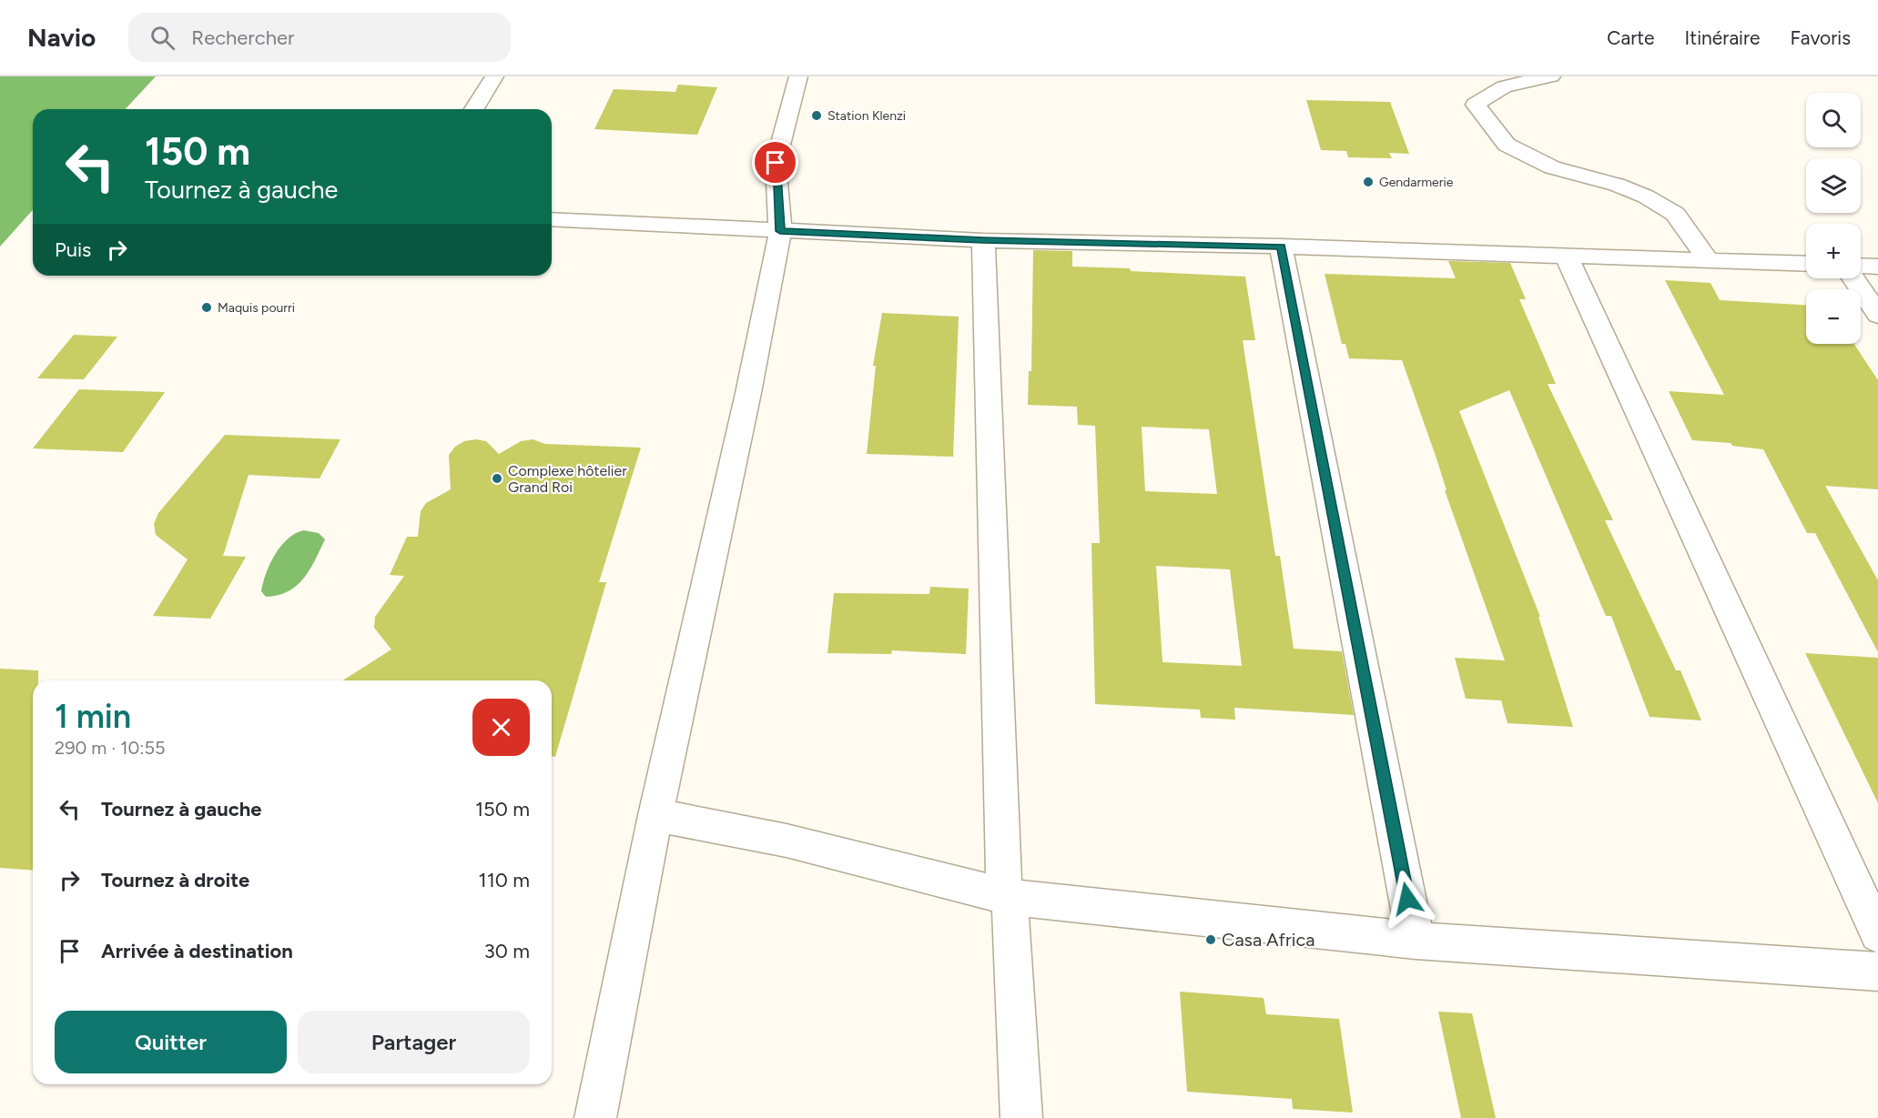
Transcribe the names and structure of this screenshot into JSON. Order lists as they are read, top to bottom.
{
  "places": [
    "Station Klenzi",
    "Gendarmerie",
    "Maquis pourri",
    "Complexe hôtelier Grand Roi",
    "Casa Africa"
  ],
  "page": {
    "header": "Navio",
    "search": "Rechercher",
    "nav": ["Carte", "Itinéraire", "Favoris"],
    "map_buttons": ["+", "−"],
    "turn": ["150 m", "Tournez à gauche"],
    "then": "Puis",
    "heading": ["1 min", "290 m · 10:55"],
    "list": [
      {
        "name": "Tournez à gauche",
        "value": "150 m"
      },
      {
        "name": "Tournez à droite",
        "value": "110 m"
      },
      {
        "name": "Arrivée à destination",
        "value": "30 m"
      }
    ],
    "buttons": ["Quitter", "Partager"]
  }
}
